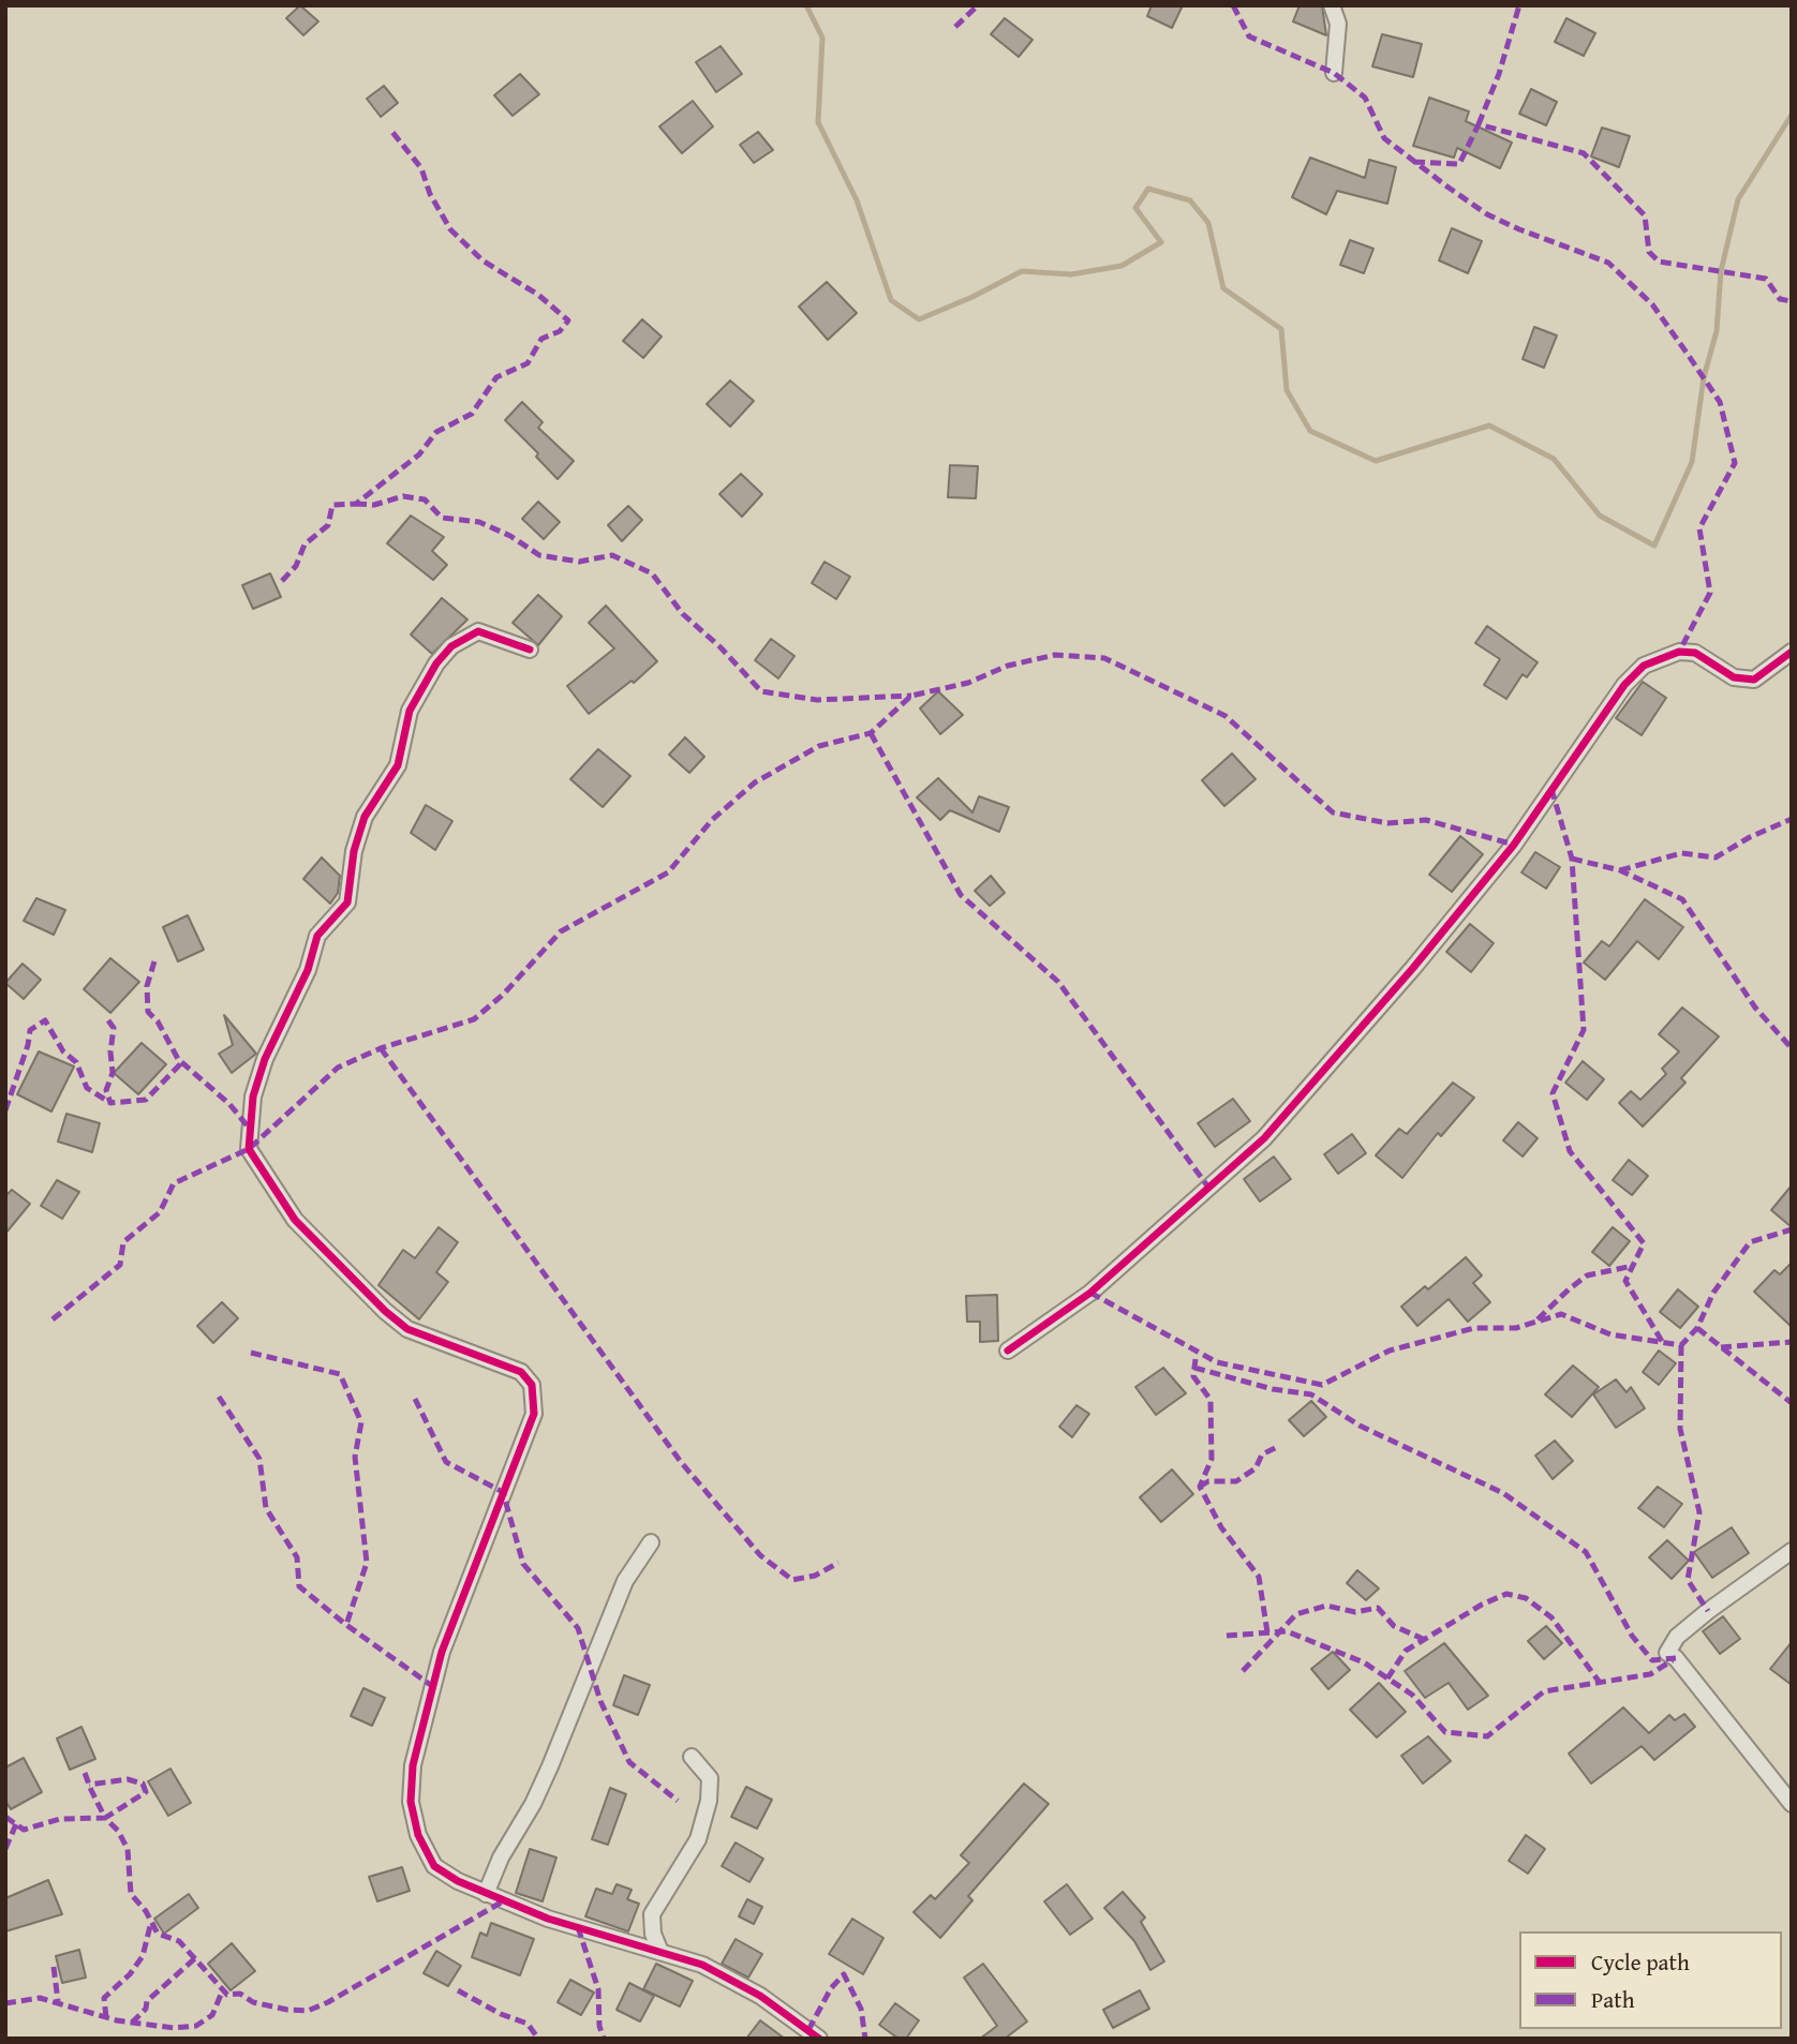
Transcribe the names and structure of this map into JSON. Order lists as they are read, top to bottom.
{
  "legend": ["Cycle path", "Path"]
}
